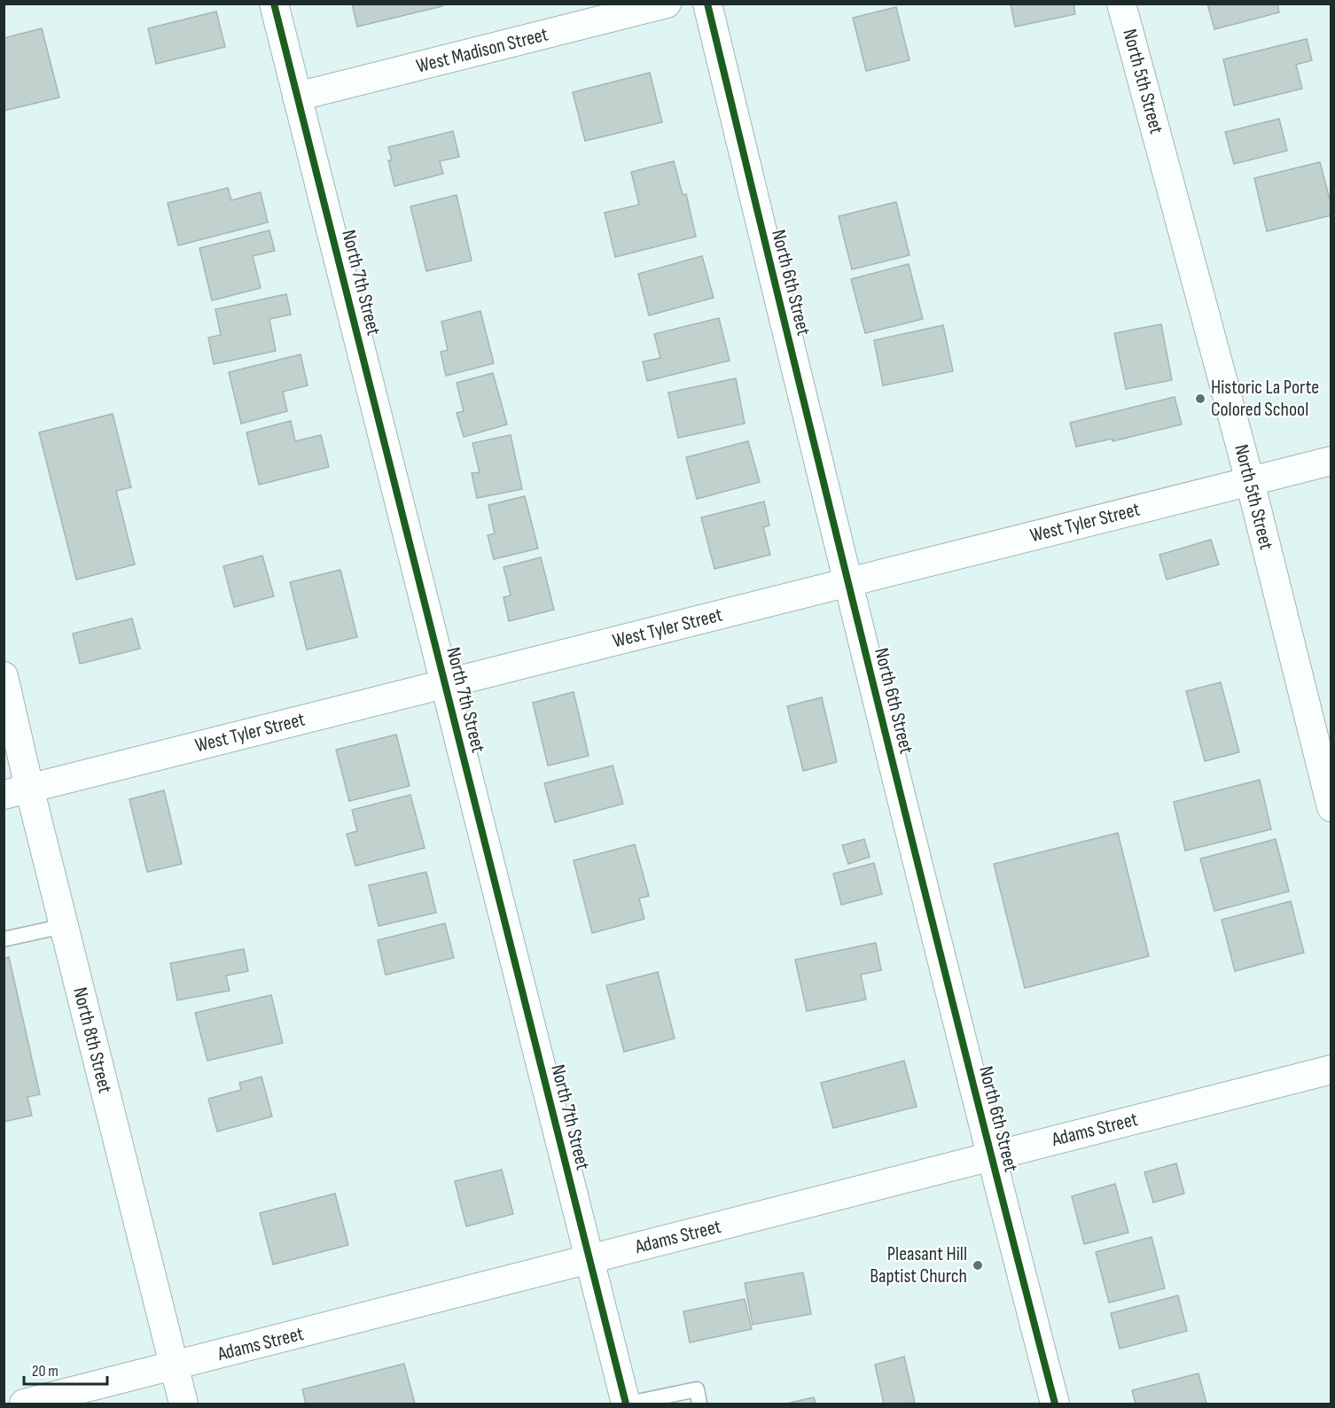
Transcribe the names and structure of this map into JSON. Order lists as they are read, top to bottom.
{
  "streets": {
    "street": [
      "West Madison Street",
      "North 5th Street",
      "North 7th Street",
      "North 6th Street",
      "West Tyler Street",
      "North 8th Street",
      "Adams Street"
    ]
  },
  "crossings": [
    ["West Madison Street", "North 7th Street"],
    ["North 5th Street", "West Tyler Street"],
    ["North 7th Street", "West Tyler Street"],
    ["North 7th Street", "Adams Street"],
    ["North 6th Street", "West Tyler Street"],
    ["North 6th Street", "Adams Street"],
    ["West Tyler Street", "North 8th Street"],
    ["North 8th Street", "Adams Street"]
  ],
  "places": ["Historic La Porte Colored School", "Pleasant Hill Baptist Church"],
  "scale_bar": "20 m"
}
